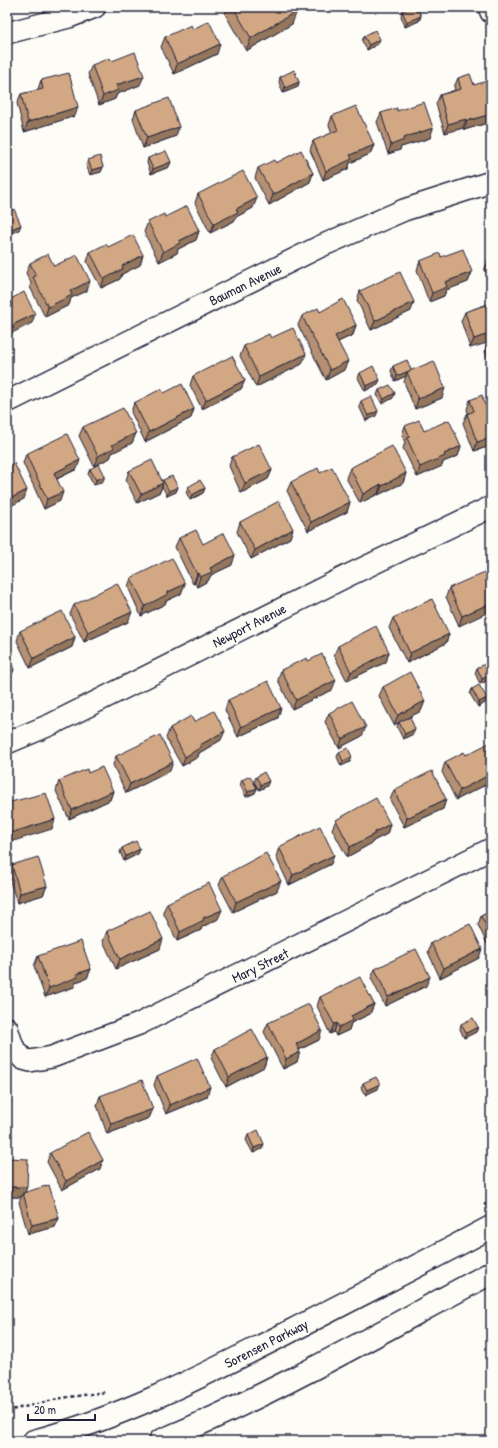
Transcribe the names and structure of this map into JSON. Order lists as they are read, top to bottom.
{
  "streets": {
    "main road": ["Sorensen Parkway"],
    "street": ["Bauman Avenue", "Newport Avenue", "Mary Street"]
  },
  "scale_bar": "20 m"
}
